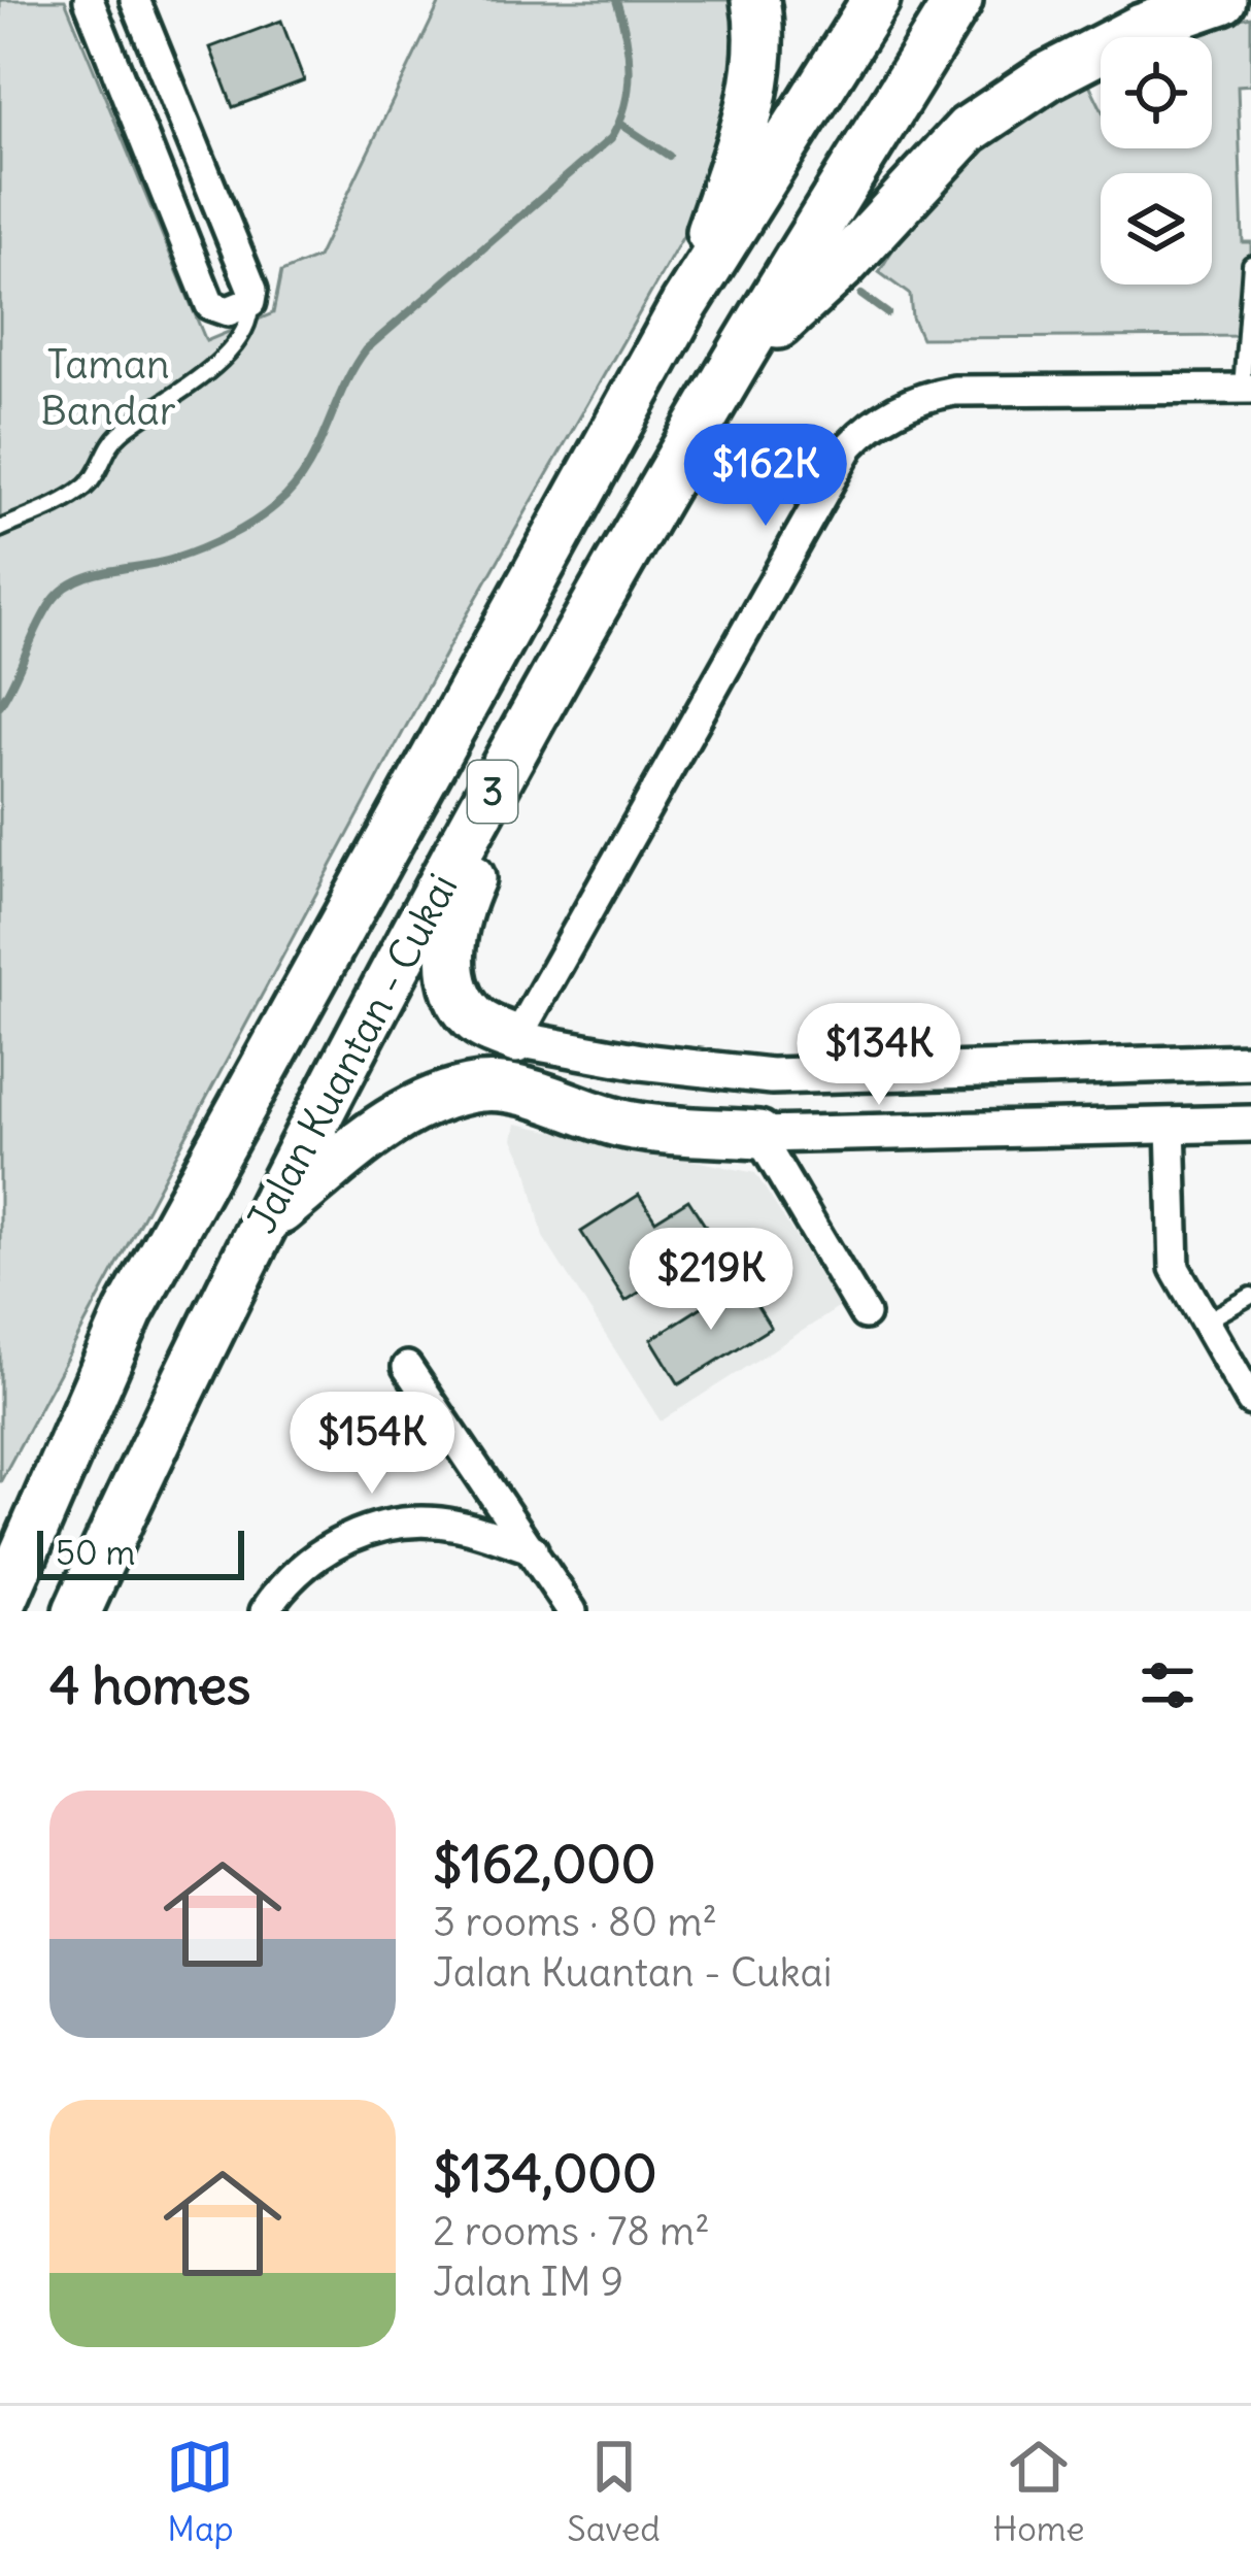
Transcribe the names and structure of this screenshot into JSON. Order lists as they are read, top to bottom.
{
  "streets": {
    "highway": ["3", "Jalan Kuantan - Cukai"]
  },
  "parks": ["Taman Bandar"],
  "scale_bar": "50 m",
  "page": {
    "price": [
      "$162K",
      "$134K",
      "$219K",
      "$154K"
    ],
    "scale": "50 m",
    "heading": "4 homes",
    "list": [
      {
        "name": "$162,000",
        "note": "3 rooms · 80 m² · Jalan Kuantan - Cukai"
      },
      {
        "name": "$134,000",
        "note": "2 rooms · 78 m² · Jalan IM 9"
      }
    ],
    "tabs": ["Map", "Saved", "Home"]
  }
}
